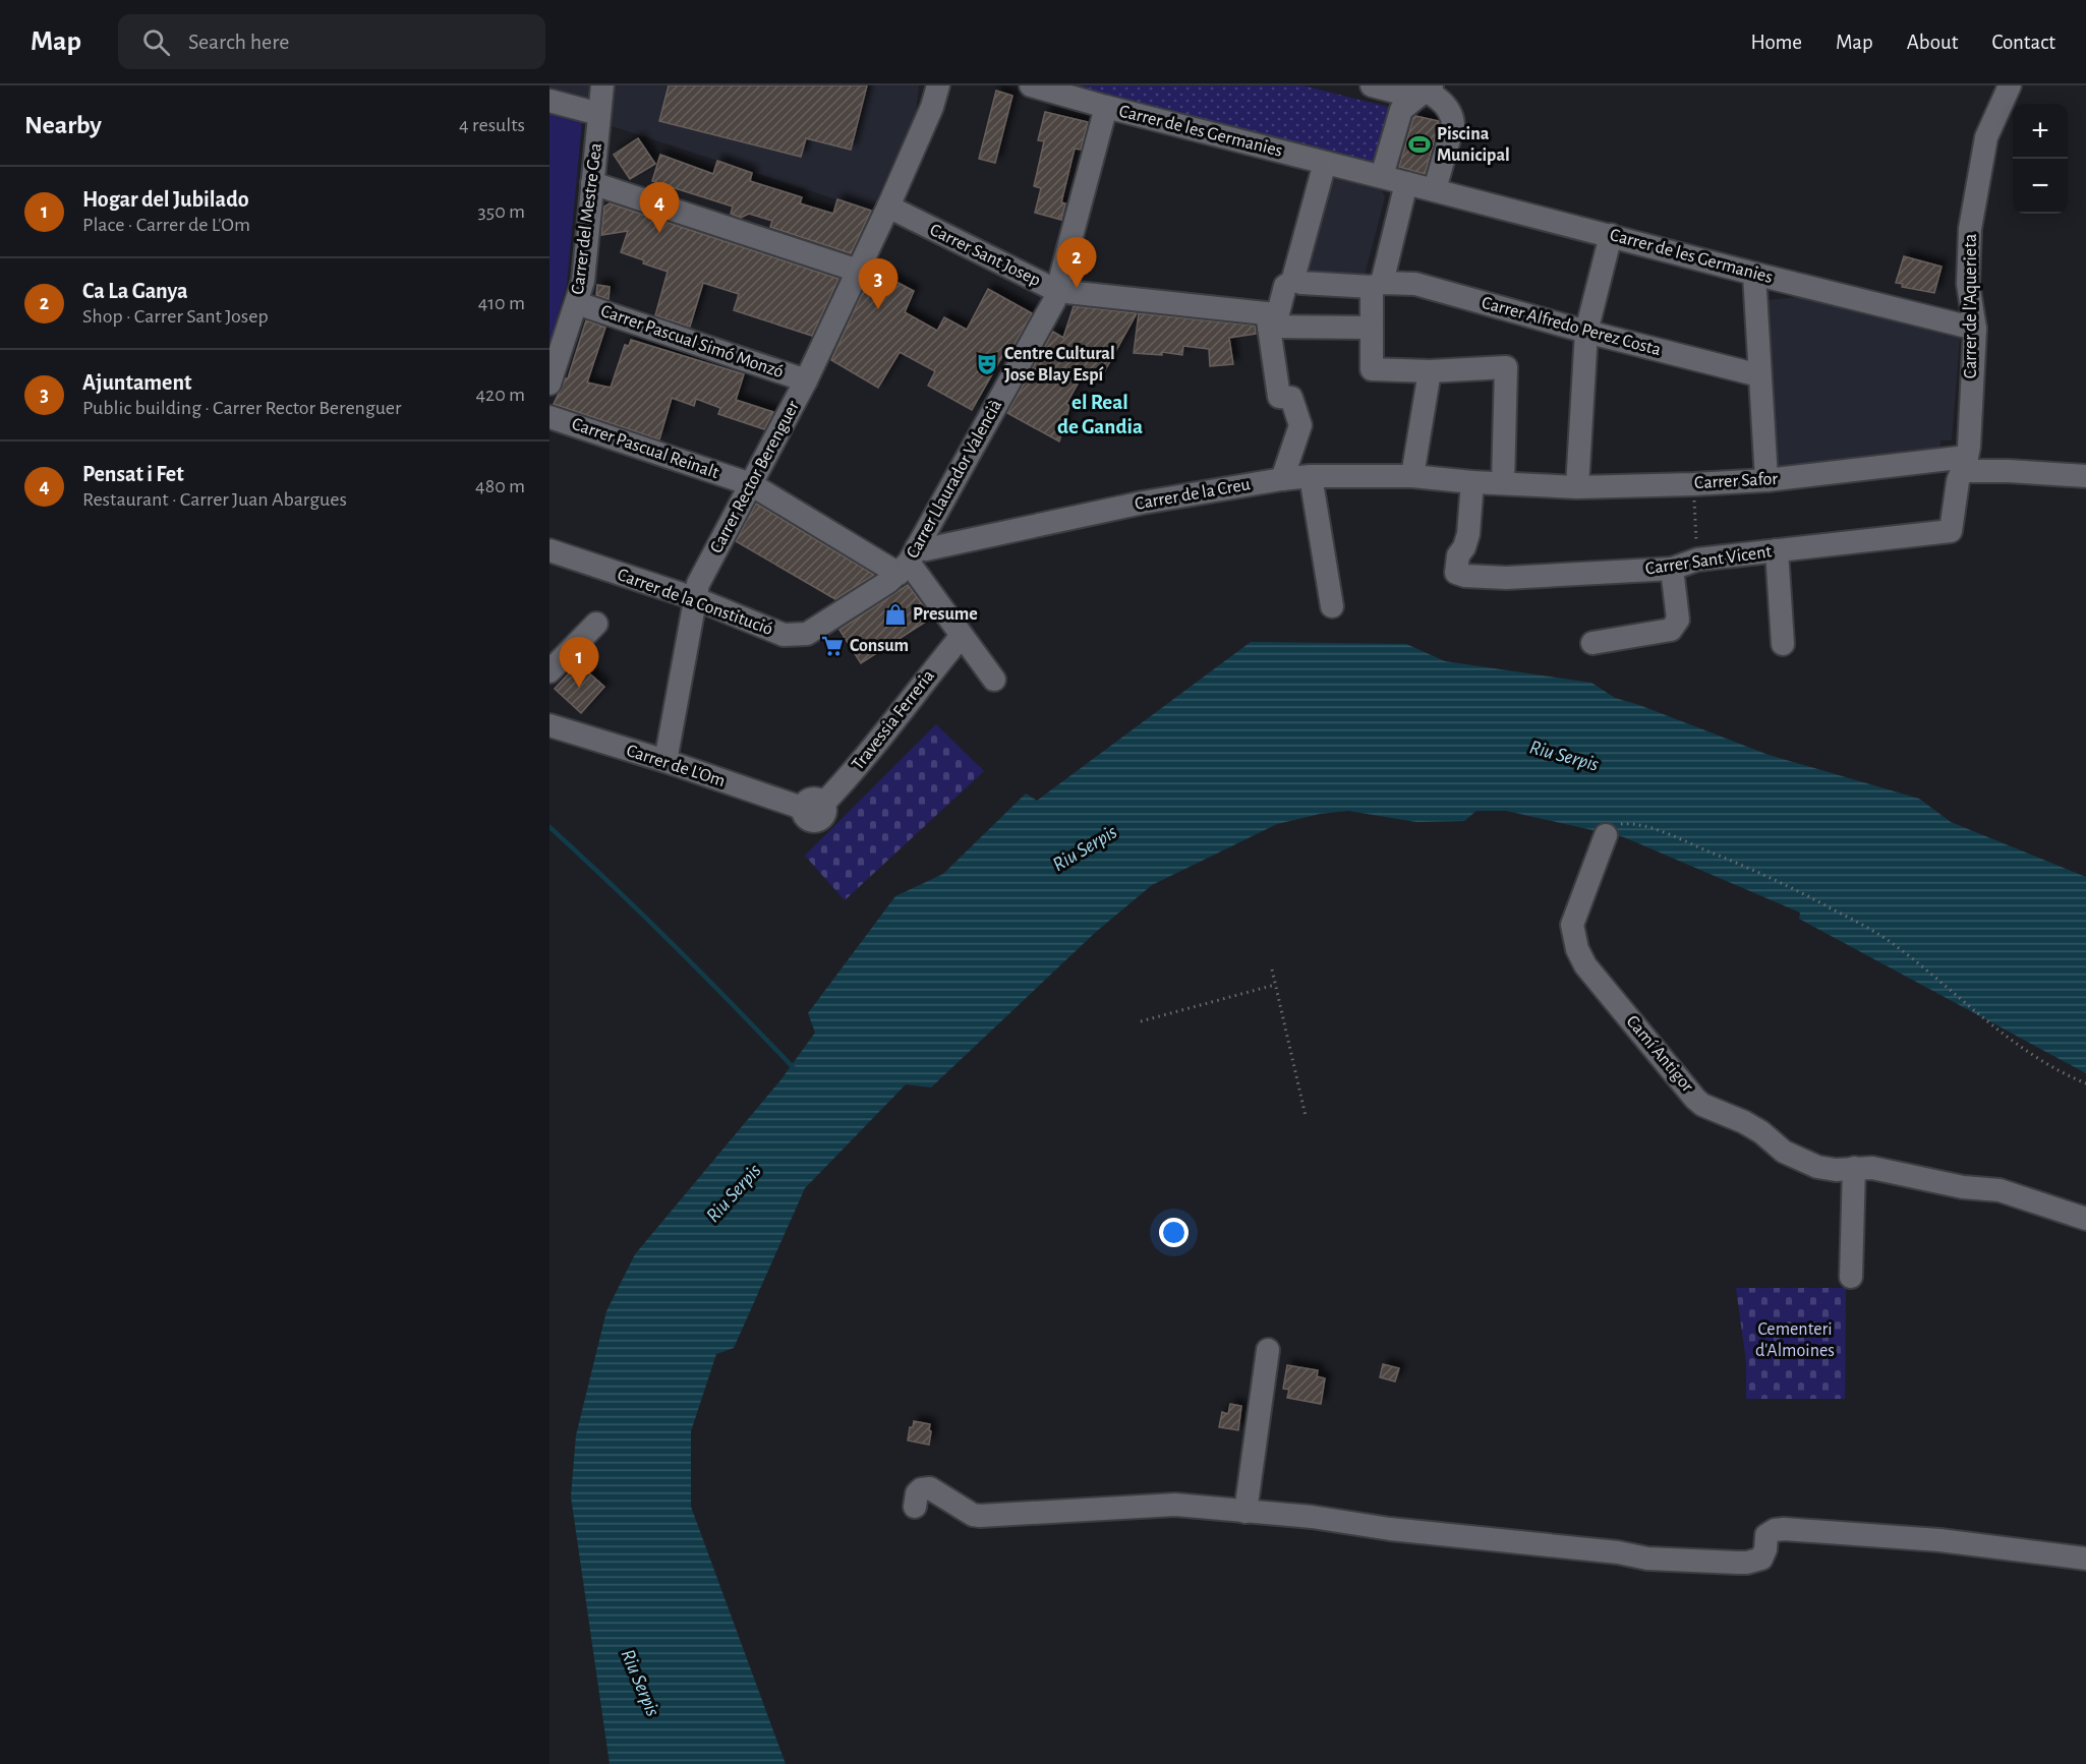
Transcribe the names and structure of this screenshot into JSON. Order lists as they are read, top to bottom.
{
  "streets": {
    "street": [
      "Carrer de les Germanies",
      "Carrer del Mestre Gea",
      "Carrer Sant Josep",
      "Carrer de l'Aquerieta",
      "Carrer Alfredo Perez Costa",
      "Carrer Pascual Simó Monzó",
      "Carrer Pascual Reinalt",
      "Carrer Rector Berenguer",
      "Carrer Llaurador Valencià",
      "Carrer Safor",
      "Carrer de la Creu",
      "Carrer Sant Vicent",
      "Carrer de la Constitució",
      "Travessia Ferreria",
      "Carrer de L'Om",
      "Camí Antigor"
    ]
  },
  "crossings": [
    ["Carrer de les Germanies", "Carrer de l'Aquerieta"],
    ["Carrer de les Germanies", "Carrer Llaurador Valencià"],
    ["Carrer del Mestre Gea", "Carrer Pascual Simó Monzó"],
    ["Carrer Sant Josep", "Carrer Rector Berenguer"],
    ["Carrer Sant Josep", "Carrer Llaurador Valencià"],
    ["Carrer de l'Aquerieta", "Carrer Safor"],
    ["Carrer de l'Aquerieta", "Carrer Sant Vicent"],
    ["Carrer Pascual Simó Monzó", "Carrer Rector Berenguer"],
    ["Carrer Pascual Reinalt", "Carrer Rector Berenguer"],
    ["Carrer Pascual Reinalt", "Carrer Llaurador Valencià"],
    ["Carrer Pascual Reinalt", "Carrer de la Creu"],
    ["Carrer Pascual Reinalt", "Carrer de la Constitució"],
    ["Carrer Rector Berenguer", "Carrer de la Constitució"],
    ["Carrer Rector Berenguer", "Carrer de L'Om"],
    ["Carrer Llaurador Valencià", "Carrer de la Creu"],
    ["Carrer Llaurador Valencià", "Carrer de la Constitució"],
    ["Carrer Safor", "Carrer de la Creu"],
    ["Carrer Safor", "Carrer Sant Vicent"],
    ["Carrer de la Creu", "Carrer Sant Vicent"],
    ["Carrer de la Creu", "Carrer de la Constitució"],
    ["Travessia Ferreria", "Carrer de L'Om"]
  ],
  "districts": ["el Real de Gandia"],
  "water": ["Riu Serpis"],
  "parks": ["Cementeri d'Almoines"],
  "places": {
    "sports": ["Piscina Municipal"],
    "theatre": ["Centre Cultural Jose Blay Espí"],
    "shop": ["Presume"],
    "supermarket": ["Consum"]
  },
  "page": {
    "header": "Map",
    "search": "Search here",
    "nav": [
      "Home",
      "Map",
      "About",
      "Contact"
    ],
    "heading": ["Nearby", "4 results"],
    "map_buttons": ["+", "−"],
    "list": [
      {
        "mark": "1",
        "name": "Hogar del Jubilado",
        "note": "Place · Carrer de L'Om",
        "value": "350 m"
      },
      {
        "mark": "2",
        "name": "Ca La Ganya",
        "note": "Shop · Carrer Sant Josep",
        "value": "410 m"
      },
      {
        "mark": "3",
        "name": "Ajuntament",
        "note": "Public building · Carrer Rector Berenguer",
        "value": "420 m"
      },
      {
        "mark": "4",
        "name": "Pensat i Fet",
        "note": "Restaurant · Carrer Juan Abargues",
        "value": "480 m"
      }
    ],
    "pins": [
      "4",
      "2",
      "3",
      "1"
    ]
  }
}
